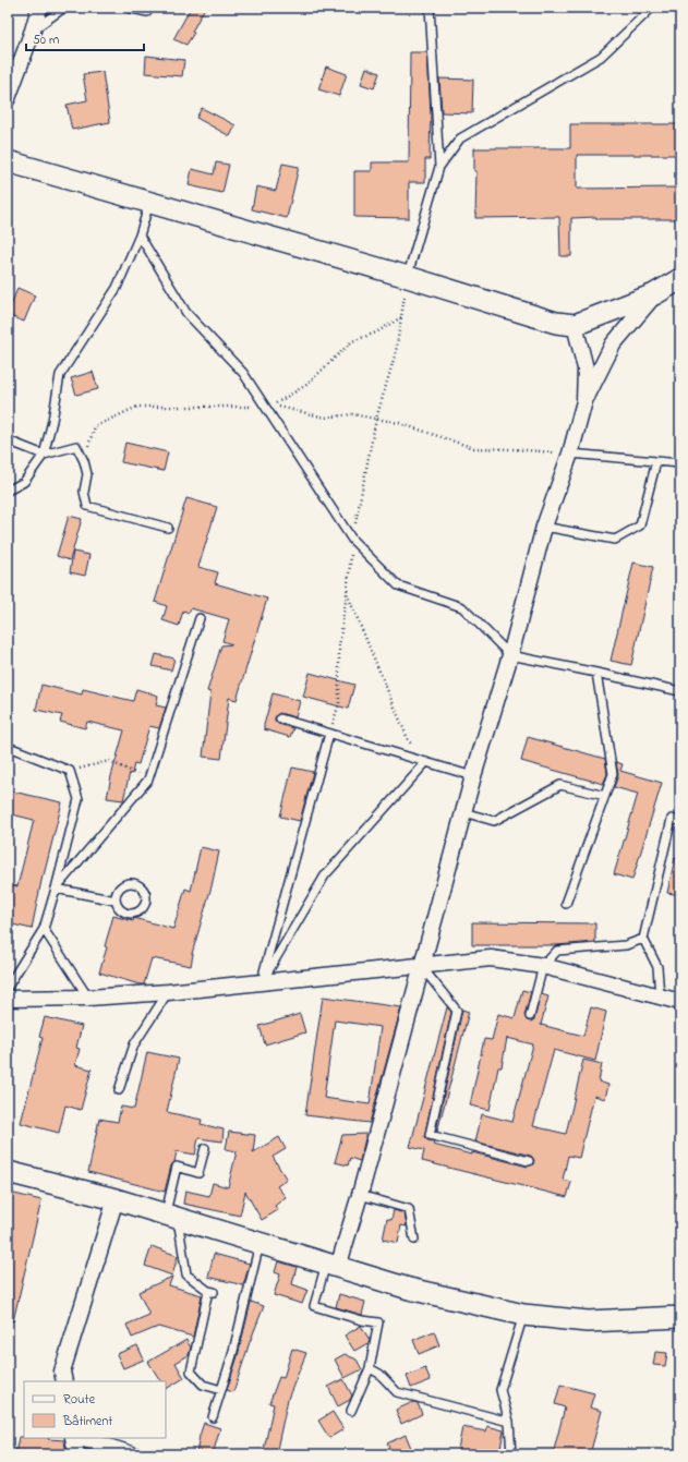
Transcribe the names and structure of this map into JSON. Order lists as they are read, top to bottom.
{
  "legend": ["Route", "Bâtiment"],
  "scale_bar": "50 m"
}
